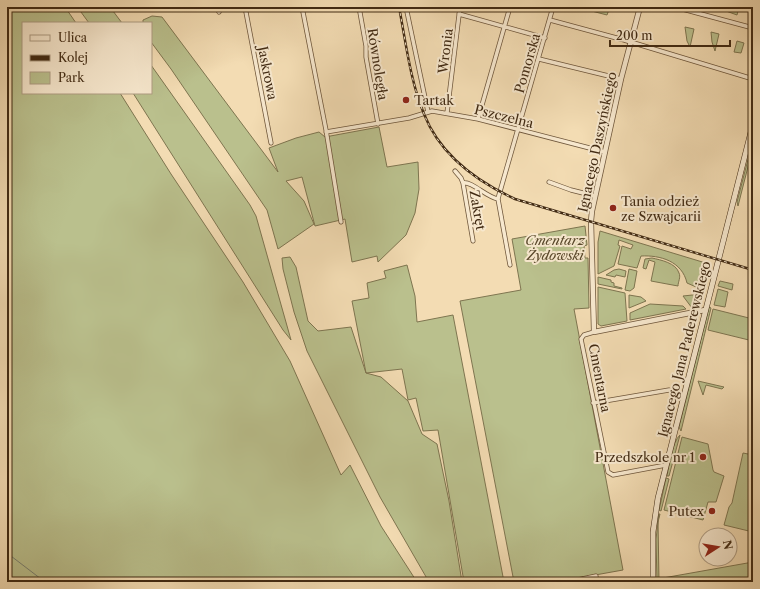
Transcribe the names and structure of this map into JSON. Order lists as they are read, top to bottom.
{
  "streets": {
    "main road": ["Ignacego Jana Paderewskiego"],
    "street": [
      "Wronia",
      "Pomorska",
      "Równoległa",
      "Jaskrowa",
      "Pszczelna",
      "Ignacego Daszyńskiego",
      "Zakręt",
      "Cmentarna"
    ]
  },
  "crossings": [
    ["Wronia", "Pszczelna"],
    ["Pomorska", "Pszczelna"],
    ["Pomorska", "Zakręt"],
    ["Równoległa", "Pszczelna"],
    ["Pszczelna", "Ignacego Daszyńskiego"],
    ["Ignacego Daszyńskiego", "Cmentarna"],
    ["Ignacego Jana Paderewskiego", "Cmentarna"]
  ],
  "parks": ["Cmentarz Żydowski"],
  "places": [
    "Tartak",
    "Tania odzież ze Szwajcarii",
    "Przedszkole nr 1",
    "Putex"
  ],
  "legend": ["Ulica", "Kolej", "Park"],
  "scale_bar": "200 m",
  "north": "right"
}
